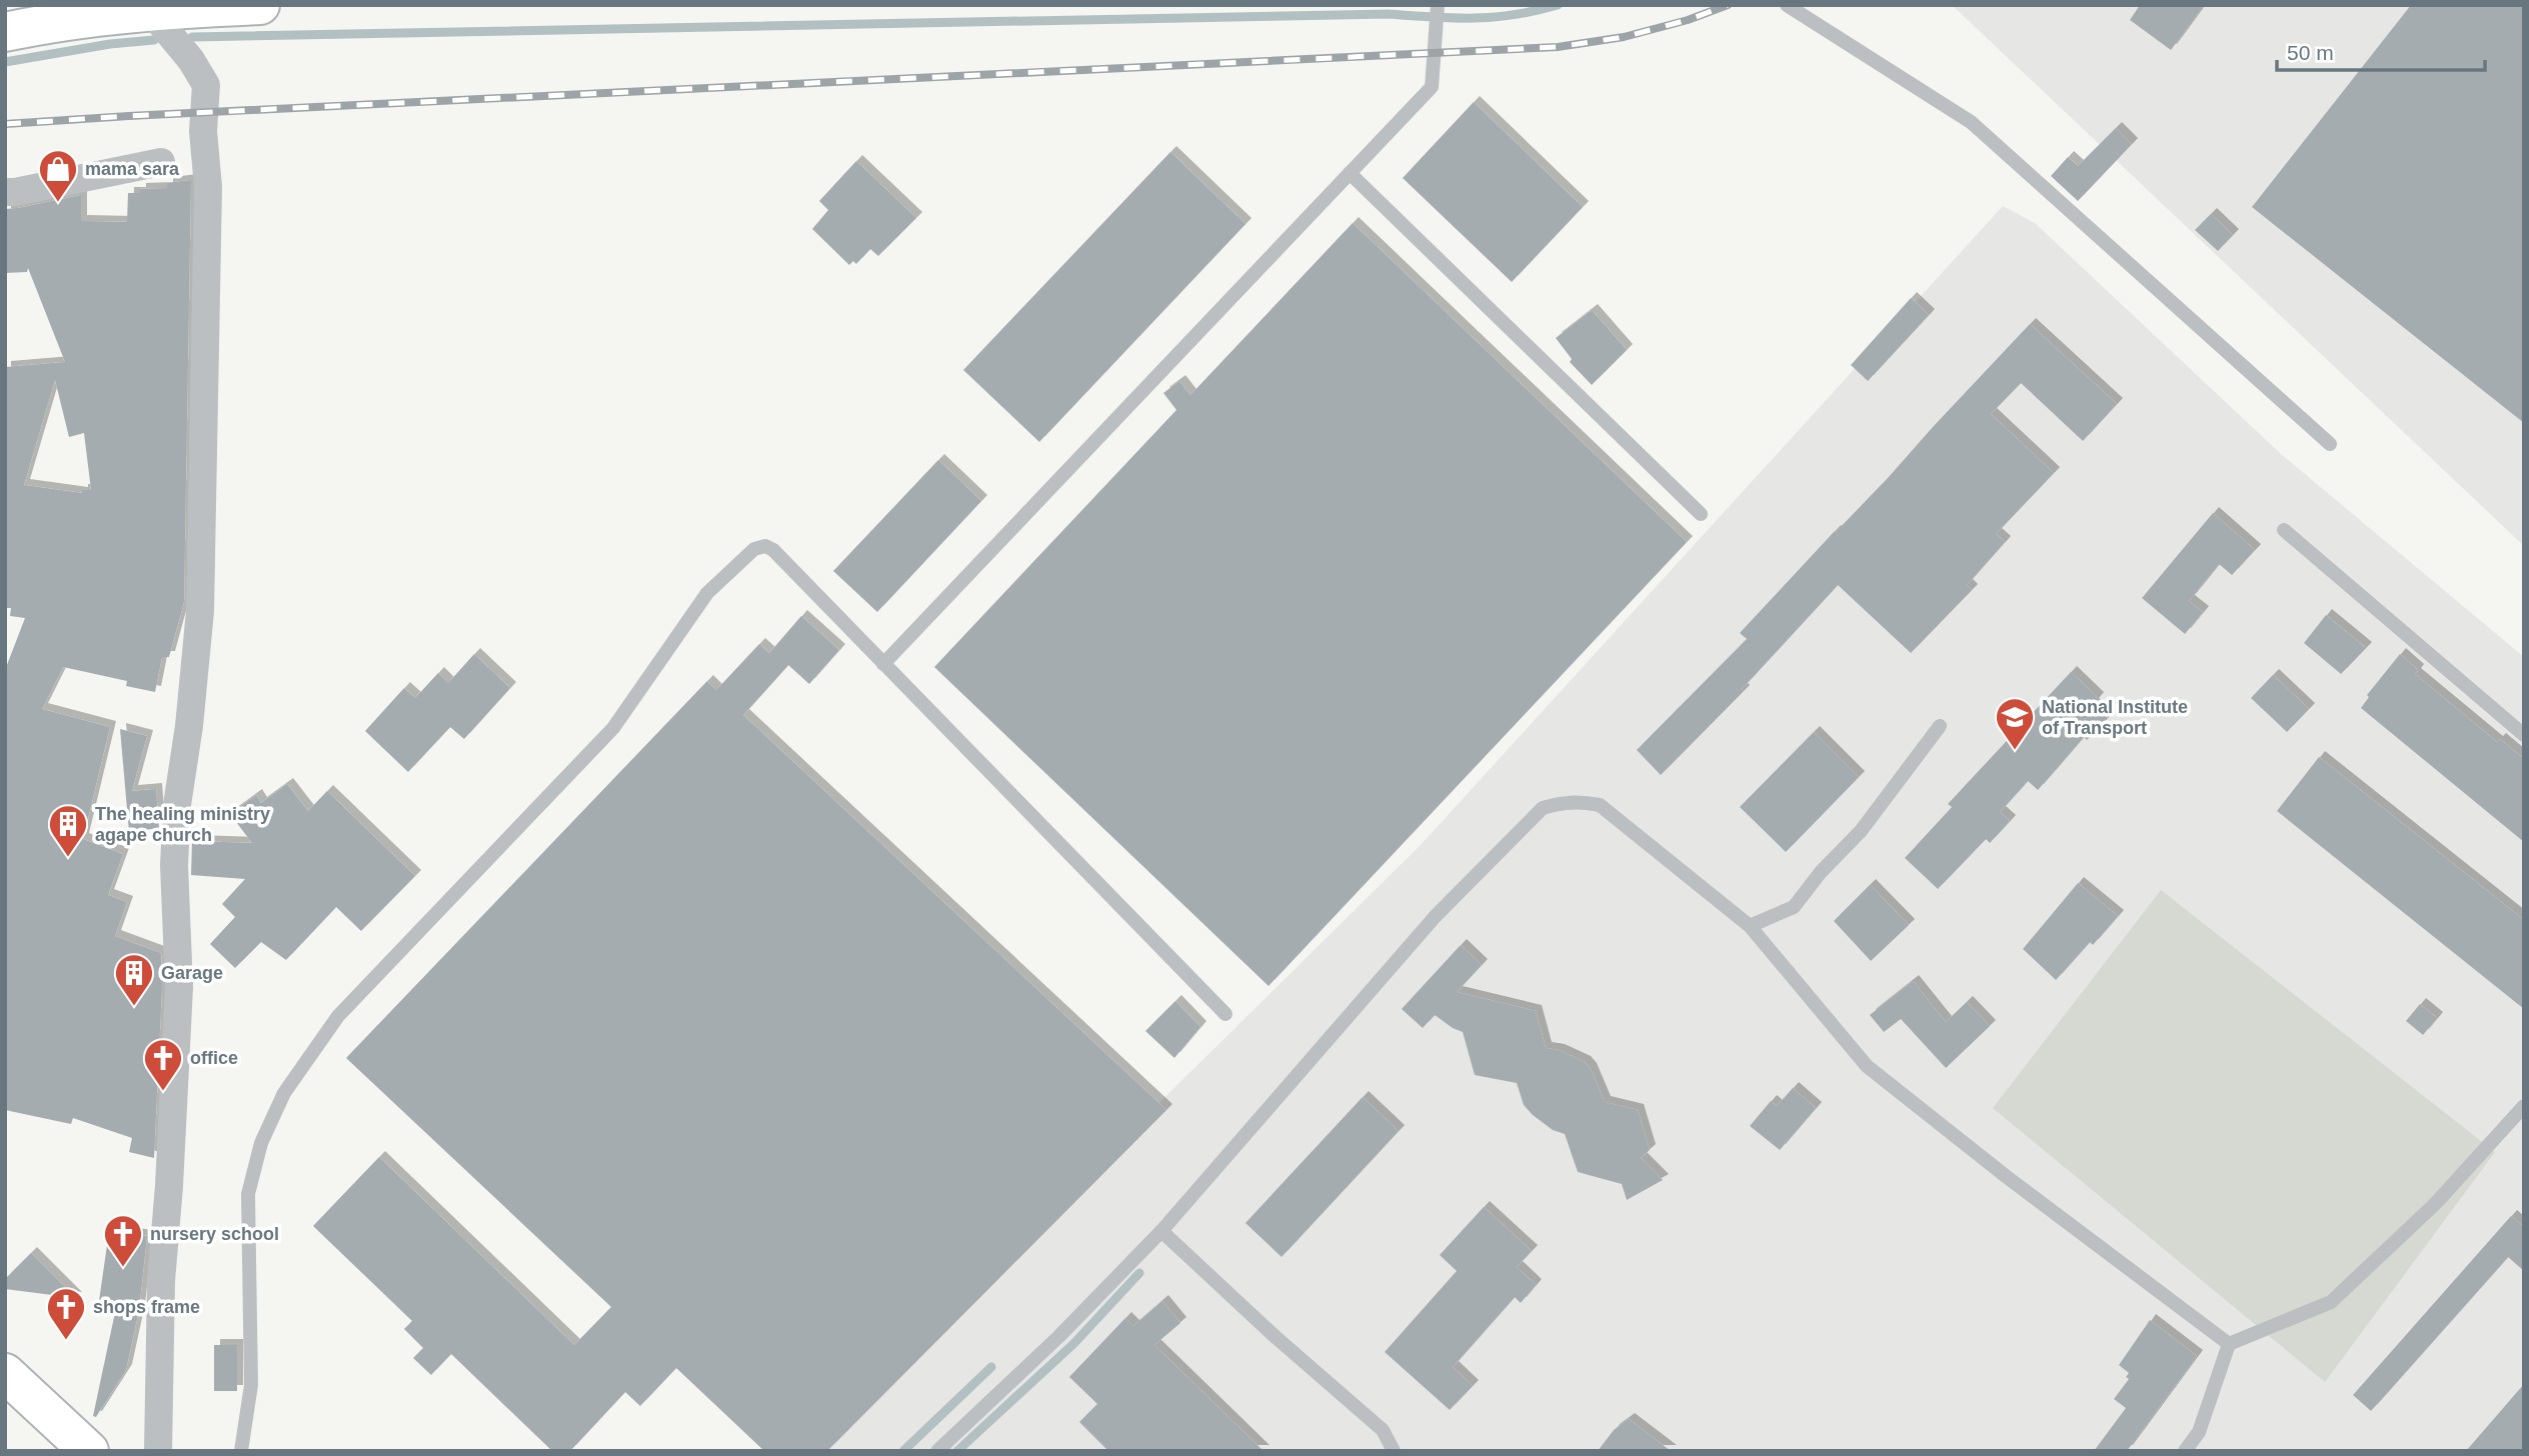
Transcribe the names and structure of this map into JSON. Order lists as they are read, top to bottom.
{
  "places": {
    "shop": ["mama sara"],
    "school or university": ["National Institute of Transport"],
    "building": ["The healing ministry agape church", "Garage"],
    "church": ["office", "nursery school", "shops frame"]
  },
  "scale_bar": "50 m"
}
